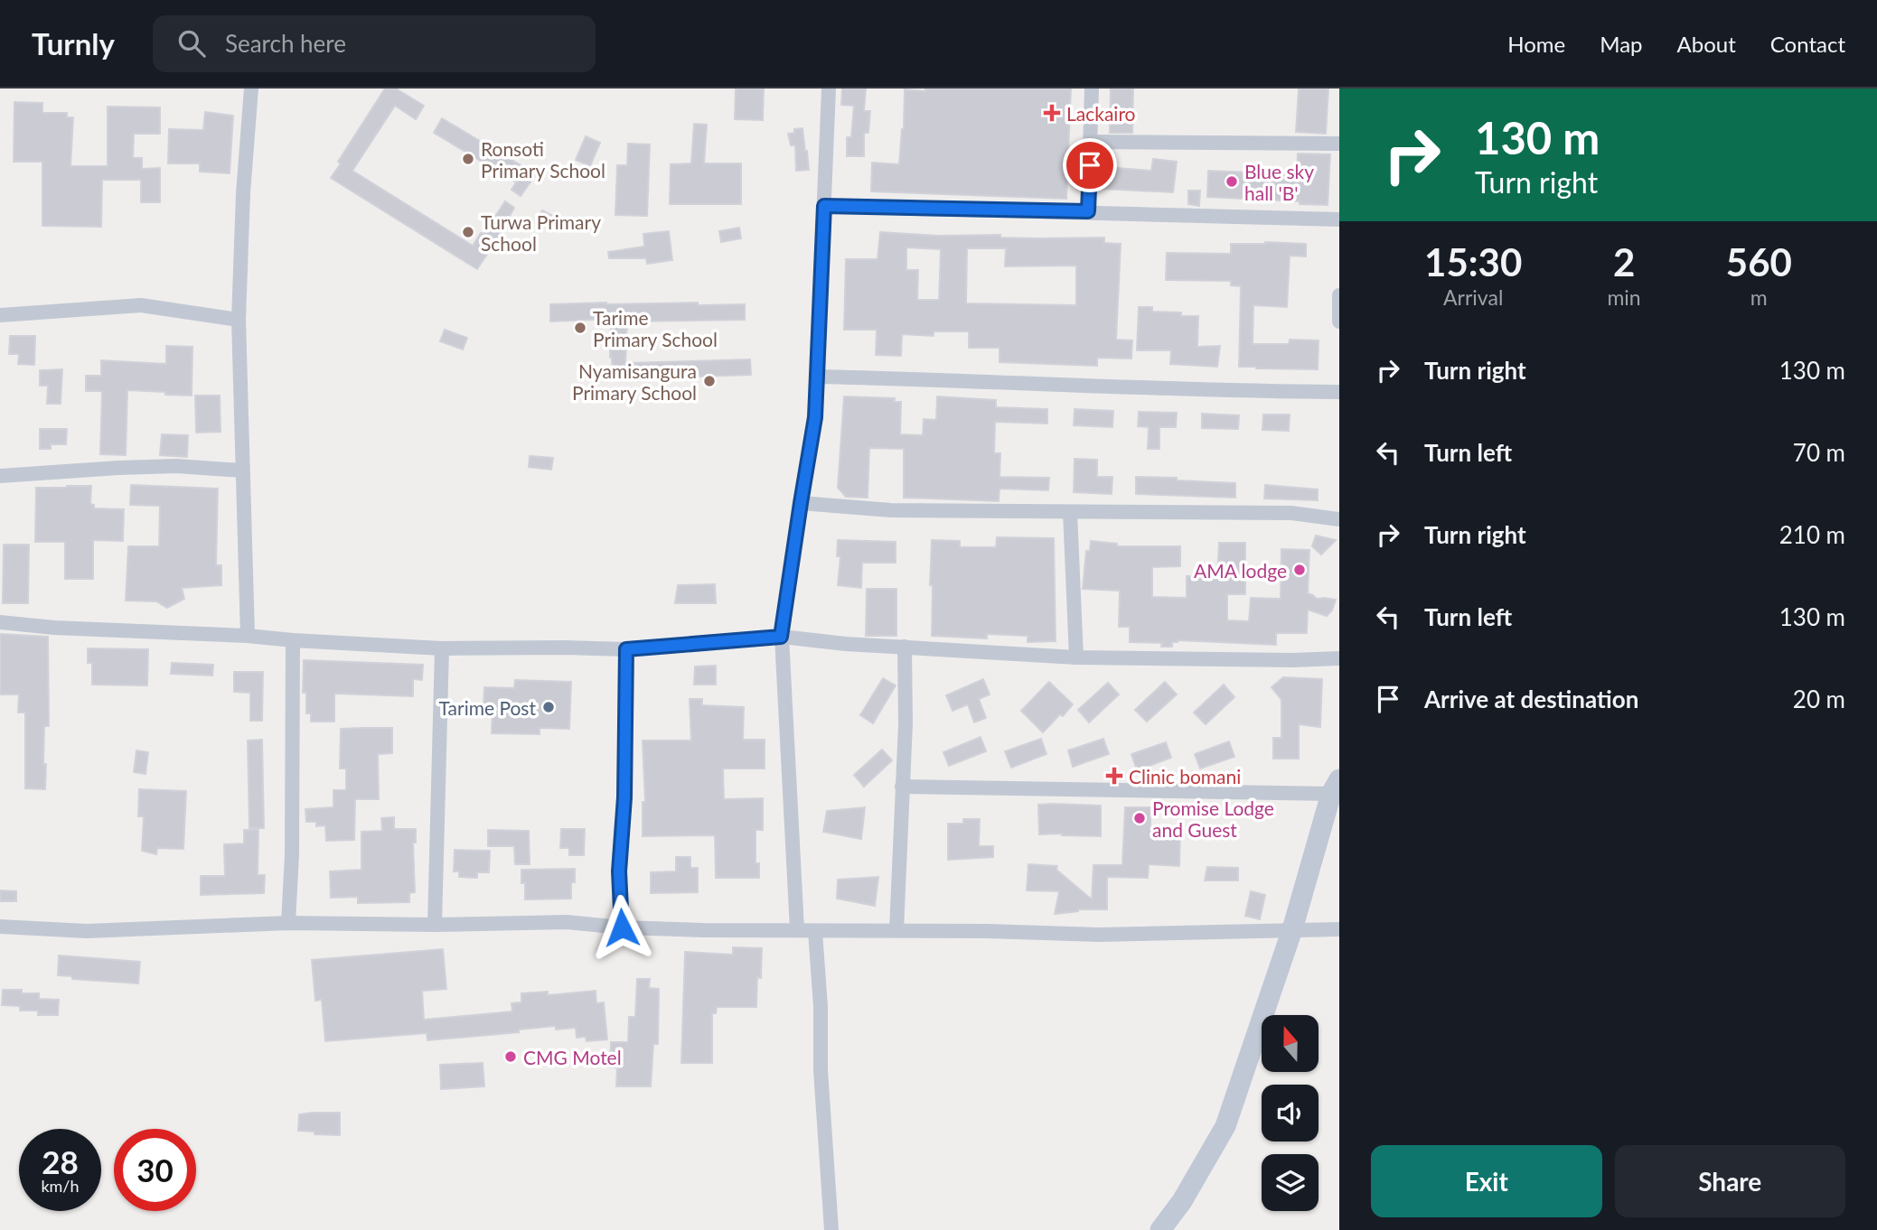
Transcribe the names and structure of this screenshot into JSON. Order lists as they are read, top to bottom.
{
  "places": {
    "health": ["Lackairo", "Clinic bomani"],
    "other": [
      "Ronsoti Primary School",
      "Blue sky hall 'B'",
      "Turwa Primary School",
      "Tarime Primary School",
      "Nyamisangura Primary School",
      "AMA lodge",
      "Tarime Post",
      "Promise Lodge and Guest",
      "CMG Motel"
    ]
  },
  "north": "top",
  "page": {
    "header": "Turnly",
    "search": "Search here",
    "nav": [
      "Home",
      "Map",
      "About",
      "Contact"
    ],
    "turn": ["130 m", "Turn right"],
    "eta": [
      "15:30",
      "Arrival",
      "2",
      "min",
      "560",
      "m"
    ],
    "list": [
      {
        "name": "Turn right",
        "value": "130 m"
      },
      {
        "name": "Turn left",
        "value": "70 m"
      },
      {
        "name": "Turn right",
        "value": "210 m"
      },
      {
        "name": "Turn left",
        "value": "130 m"
      },
      {
        "name": "Arrive at destination",
        "value": "20 m"
      }
    ],
    "speed": "28 km/h",
    "limit": "30",
    "buttons": ["Exit", "Share"]
  }
}
